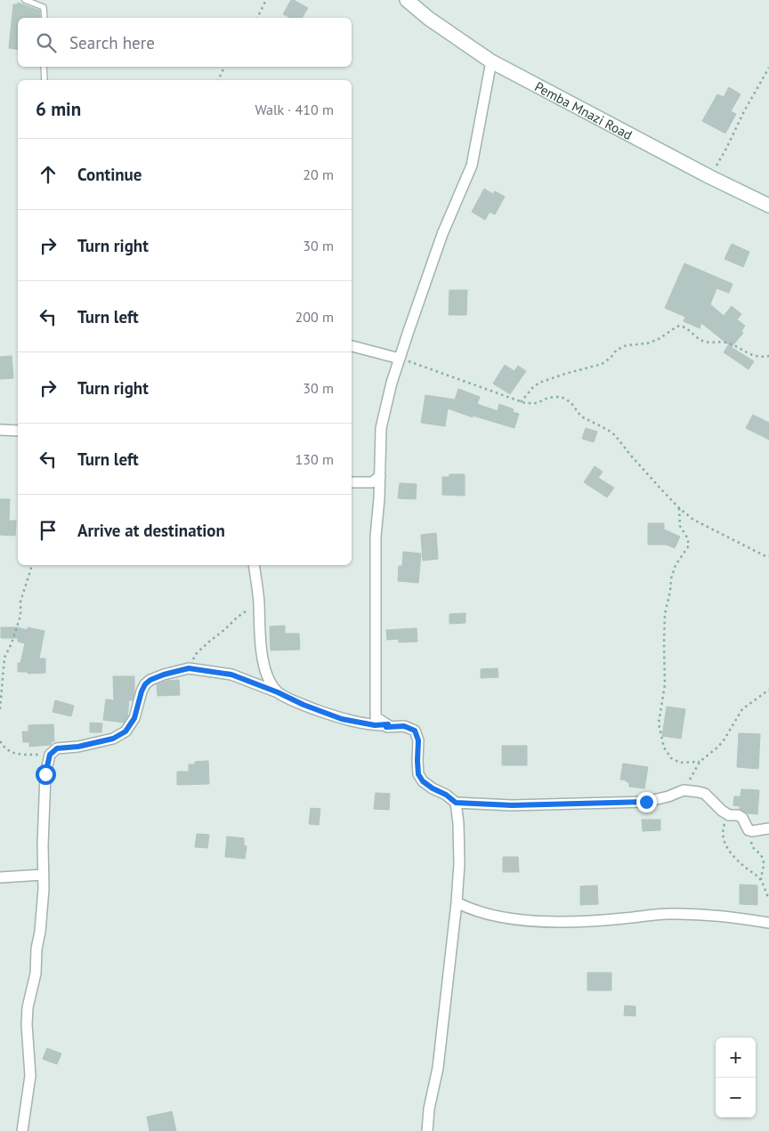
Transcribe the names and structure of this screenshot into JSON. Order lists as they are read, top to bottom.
{
  "streets": {
    "main road": ["Pemba Mnazi Road"]
  },
  "page": {
    "search": "Search here",
    "heading": ["6 min", "Walk · 410 m"],
    "list": [
      ["Continue", "20 m"],
      ["Turn right", "30 m"],
      ["Turn left", "200 m"],
      ["Turn right", "30 m"],
      ["Turn left", "130 m"],
      "Arrive at destination"
    ],
    "map_buttons": ["+", "−"]
  }
}
